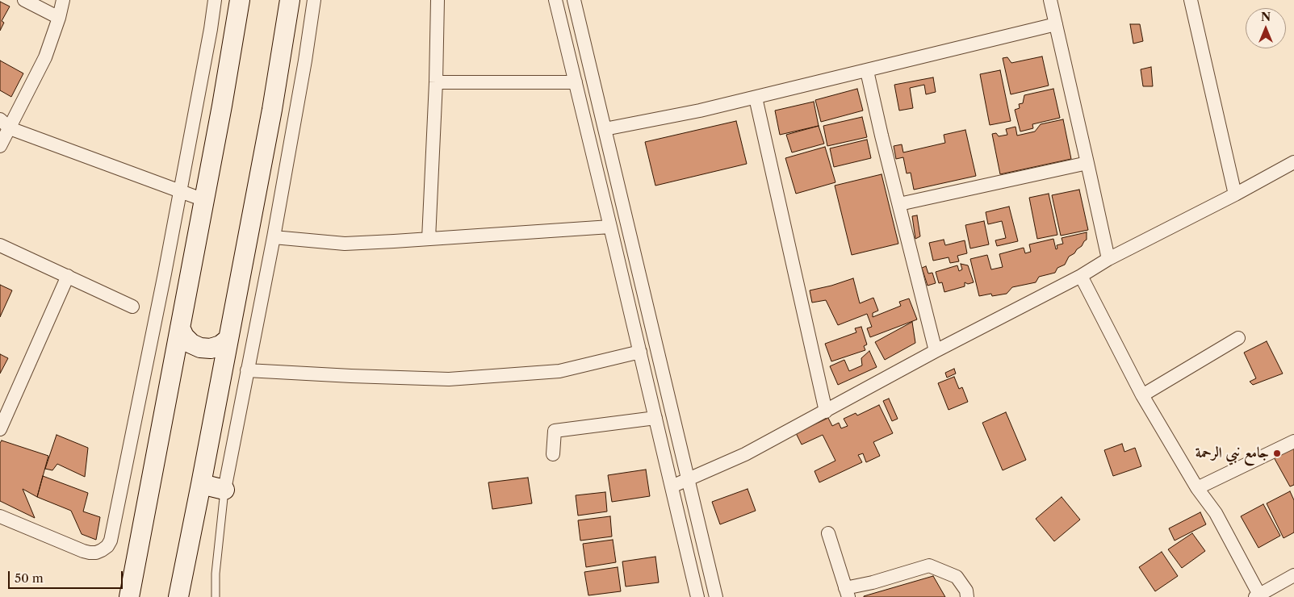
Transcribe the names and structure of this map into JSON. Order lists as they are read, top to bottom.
{
  "places": ["جامع نبي الرحمة"],
  "scale_bar": "50 m",
  "north": "top"
}
